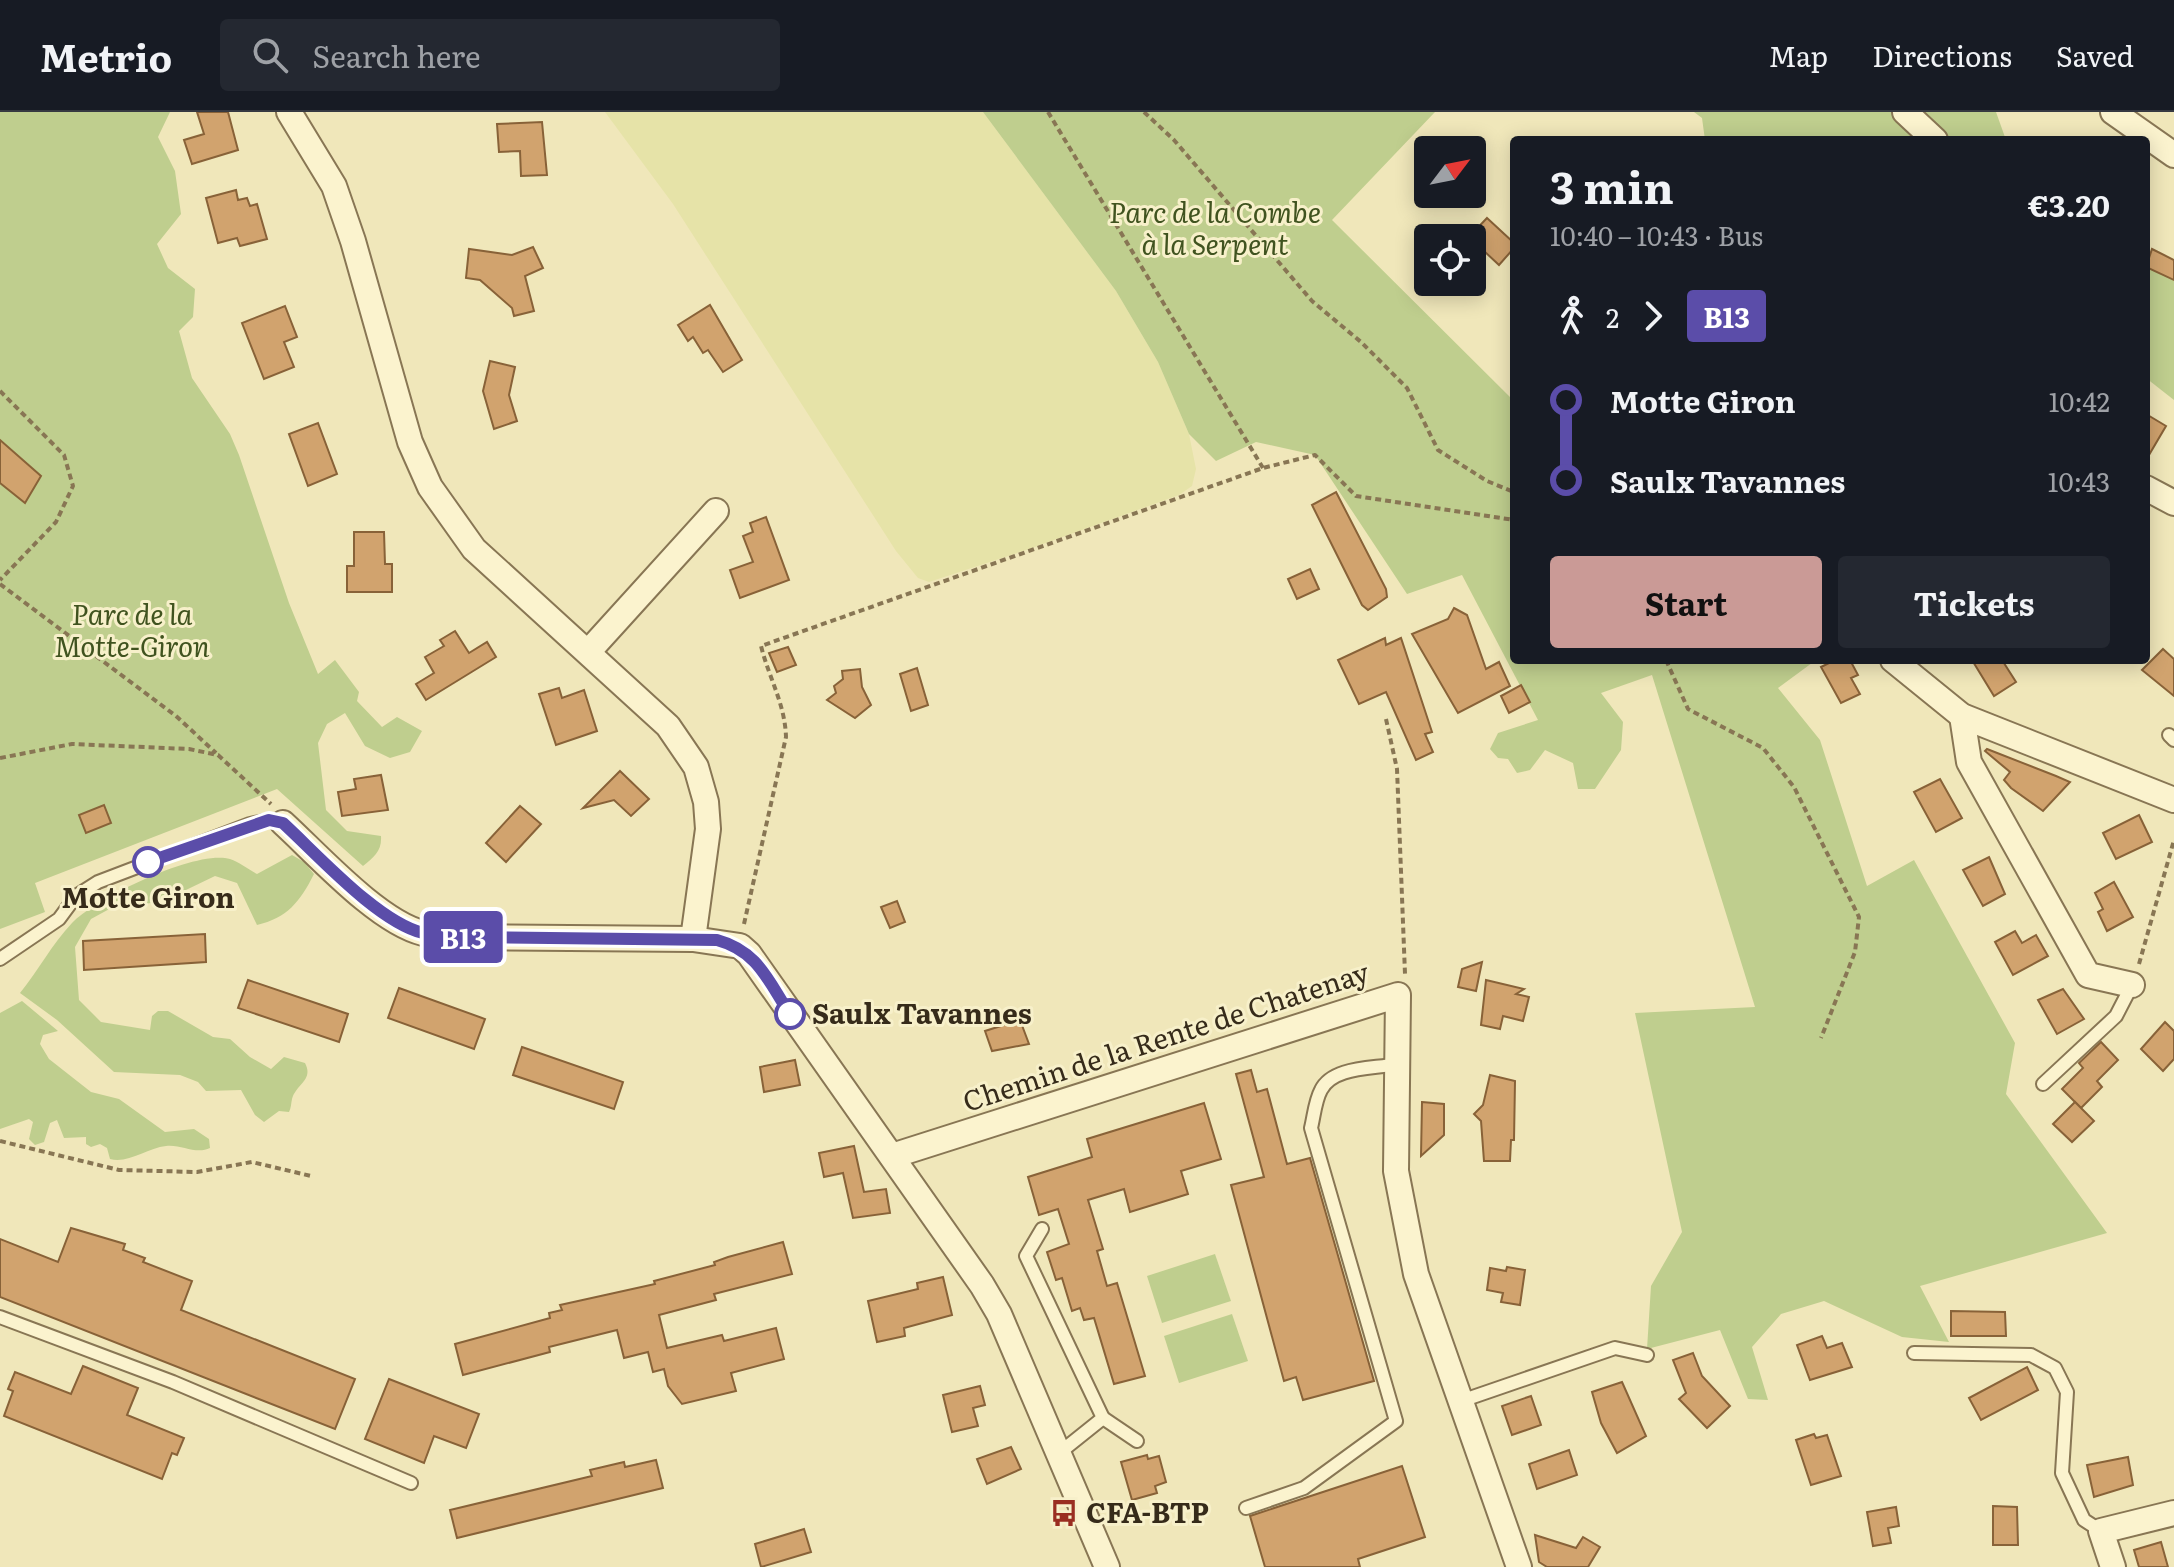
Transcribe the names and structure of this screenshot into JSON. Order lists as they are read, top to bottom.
{
  "streets": {
    "street": ["Chemin de la Rente de Chatenay"]
  },
  "parks": ["Parc de la Combe à la Serpent", "Parc de la Motte-Giron"],
  "places": {
    "other": ["Motte Giron", "Saulx Tavannes"],
    "bus stop": ["CFA-BTP"]
  },
  "lines": ["bus line B13"],
  "north": "top right",
  "page": {
    "header": "Metrio",
    "search": "Search here",
    "nav": ["Map", "Directions", "Saved"],
    "on_map": "B13",
    "heading": ["3 min", "10:40 – 10:43 · Bus", "€3.20"],
    "legs": ["2", "B13"],
    "list": [
      {
        "name": "Motte Giron",
        "value": "10:42"
      },
      {
        "name": "Saulx Tavannes",
        "value": "10:43"
      }
    ],
    "buttons": ["Start", "Tickets"]
  }
}
